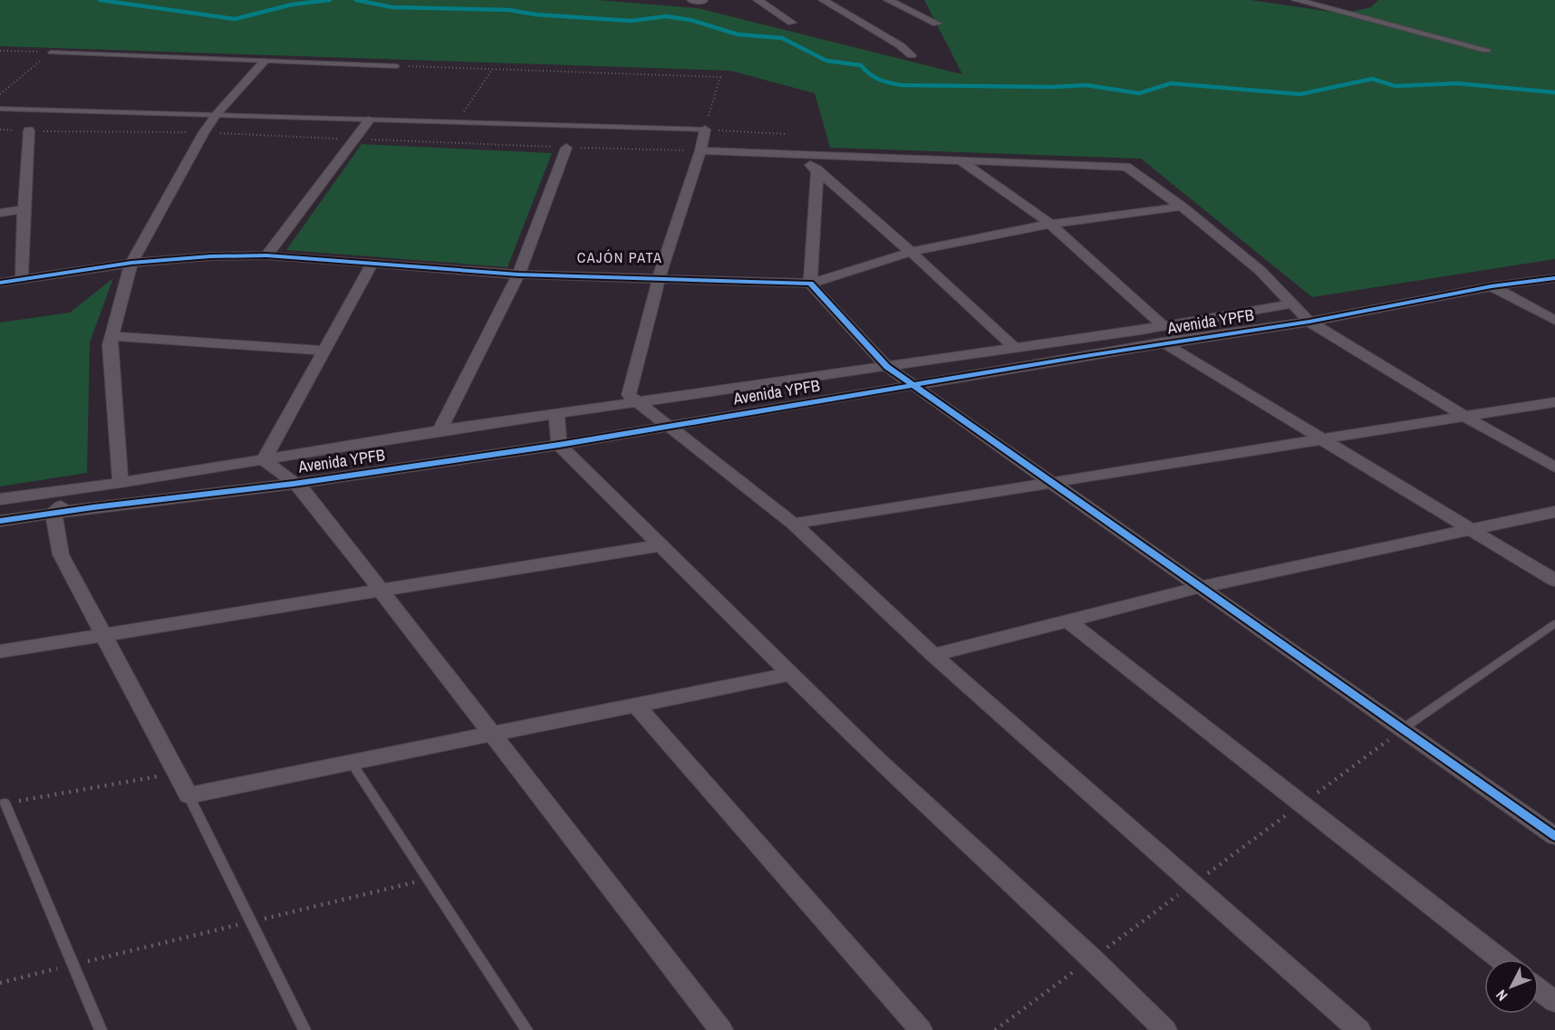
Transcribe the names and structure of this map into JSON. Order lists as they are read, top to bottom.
{
  "streets": {
    "street": ["Avenida YPFB"]
  },
  "districts": ["CAJÓN PATA"],
  "north": "bottom left"
}
